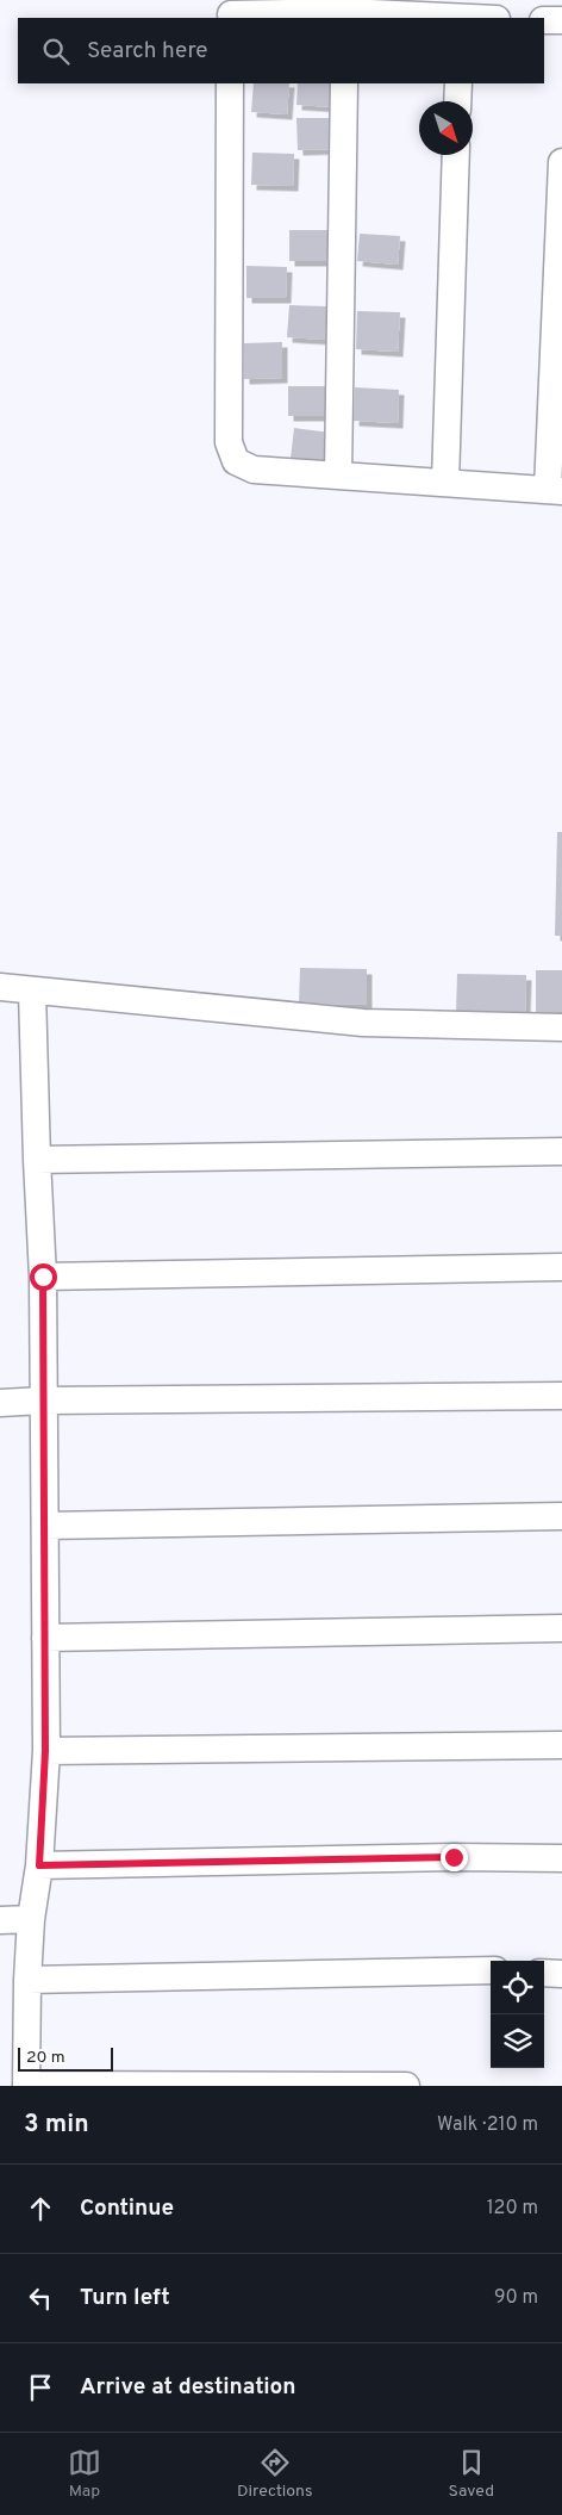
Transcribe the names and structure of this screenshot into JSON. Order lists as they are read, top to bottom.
{
  "scale_bar": "20 m",
  "north": "bottom right",
  "page": {
    "search": "Search here",
    "scale": "20 m",
    "heading": ["3 min", "Walk · 210 m"],
    "list": [
      ["Continue", "120 m"],
      ["Turn left", "90 m"],
      "Arrive at destination"
    ],
    "nav": ["Map", "Directions", "Saved"]
  }
}
